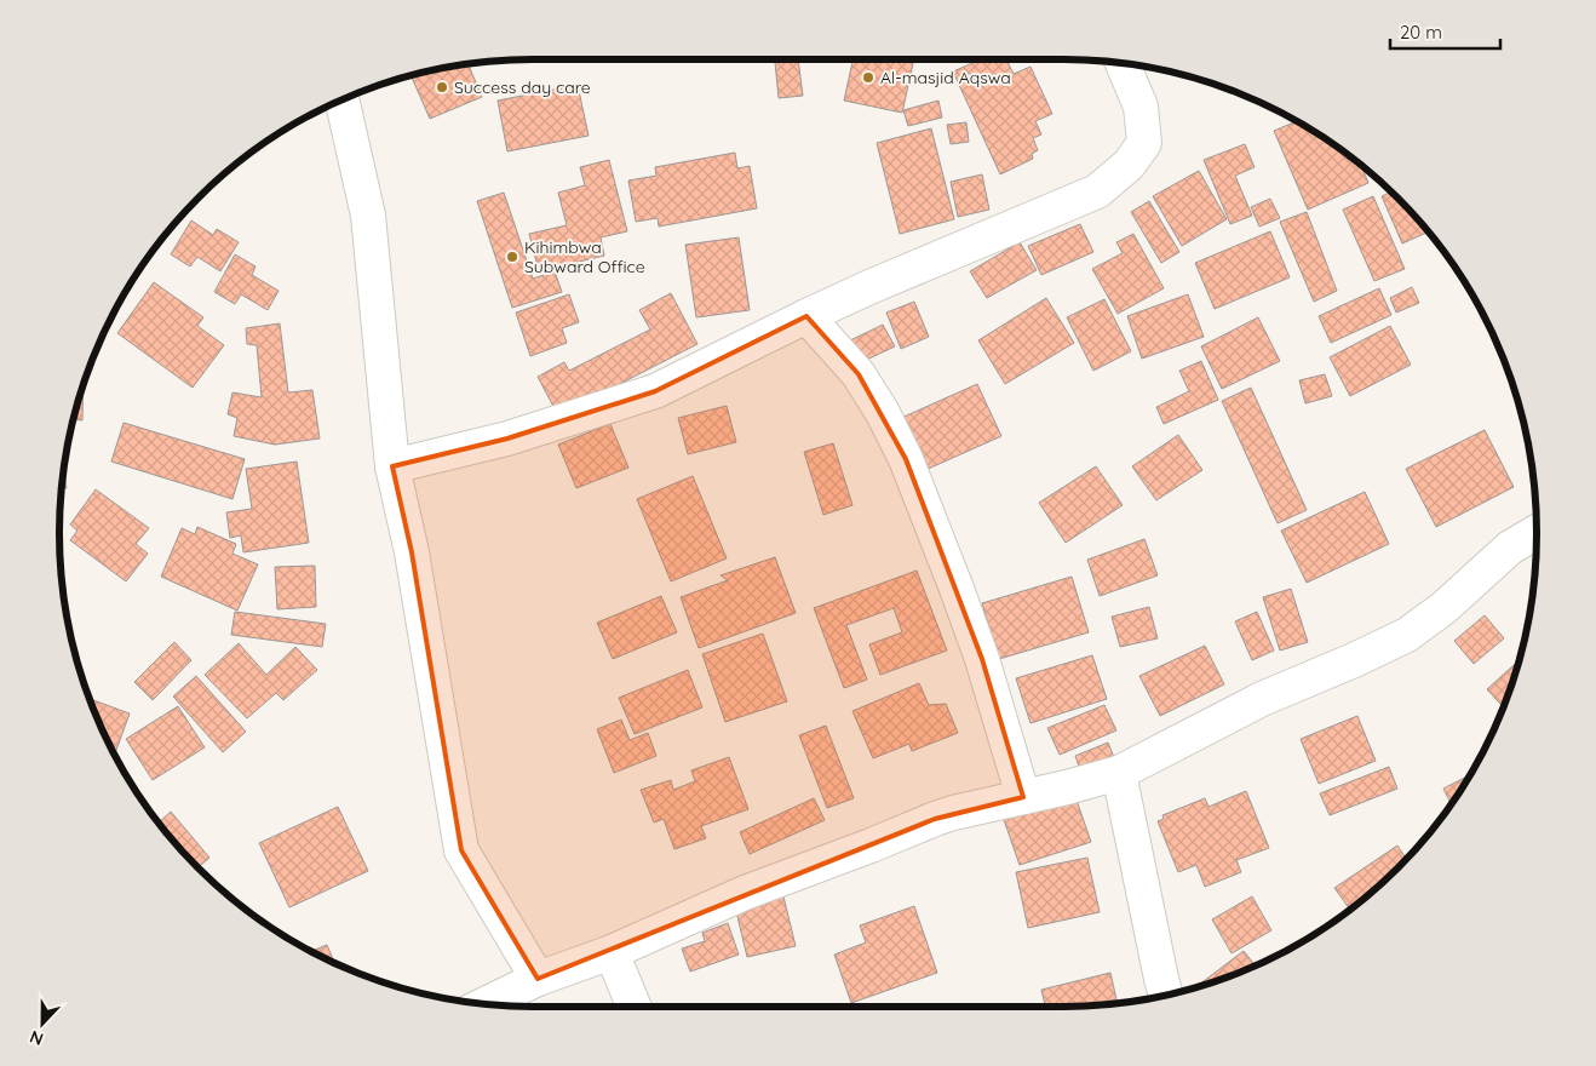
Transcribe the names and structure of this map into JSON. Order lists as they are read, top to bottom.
{
  "places": ["Al-masjid Aqswa", "Success day care", "Kihimbwa Subward Office"],
  "scale_bar": "20 m",
  "north": "bottom"
}
